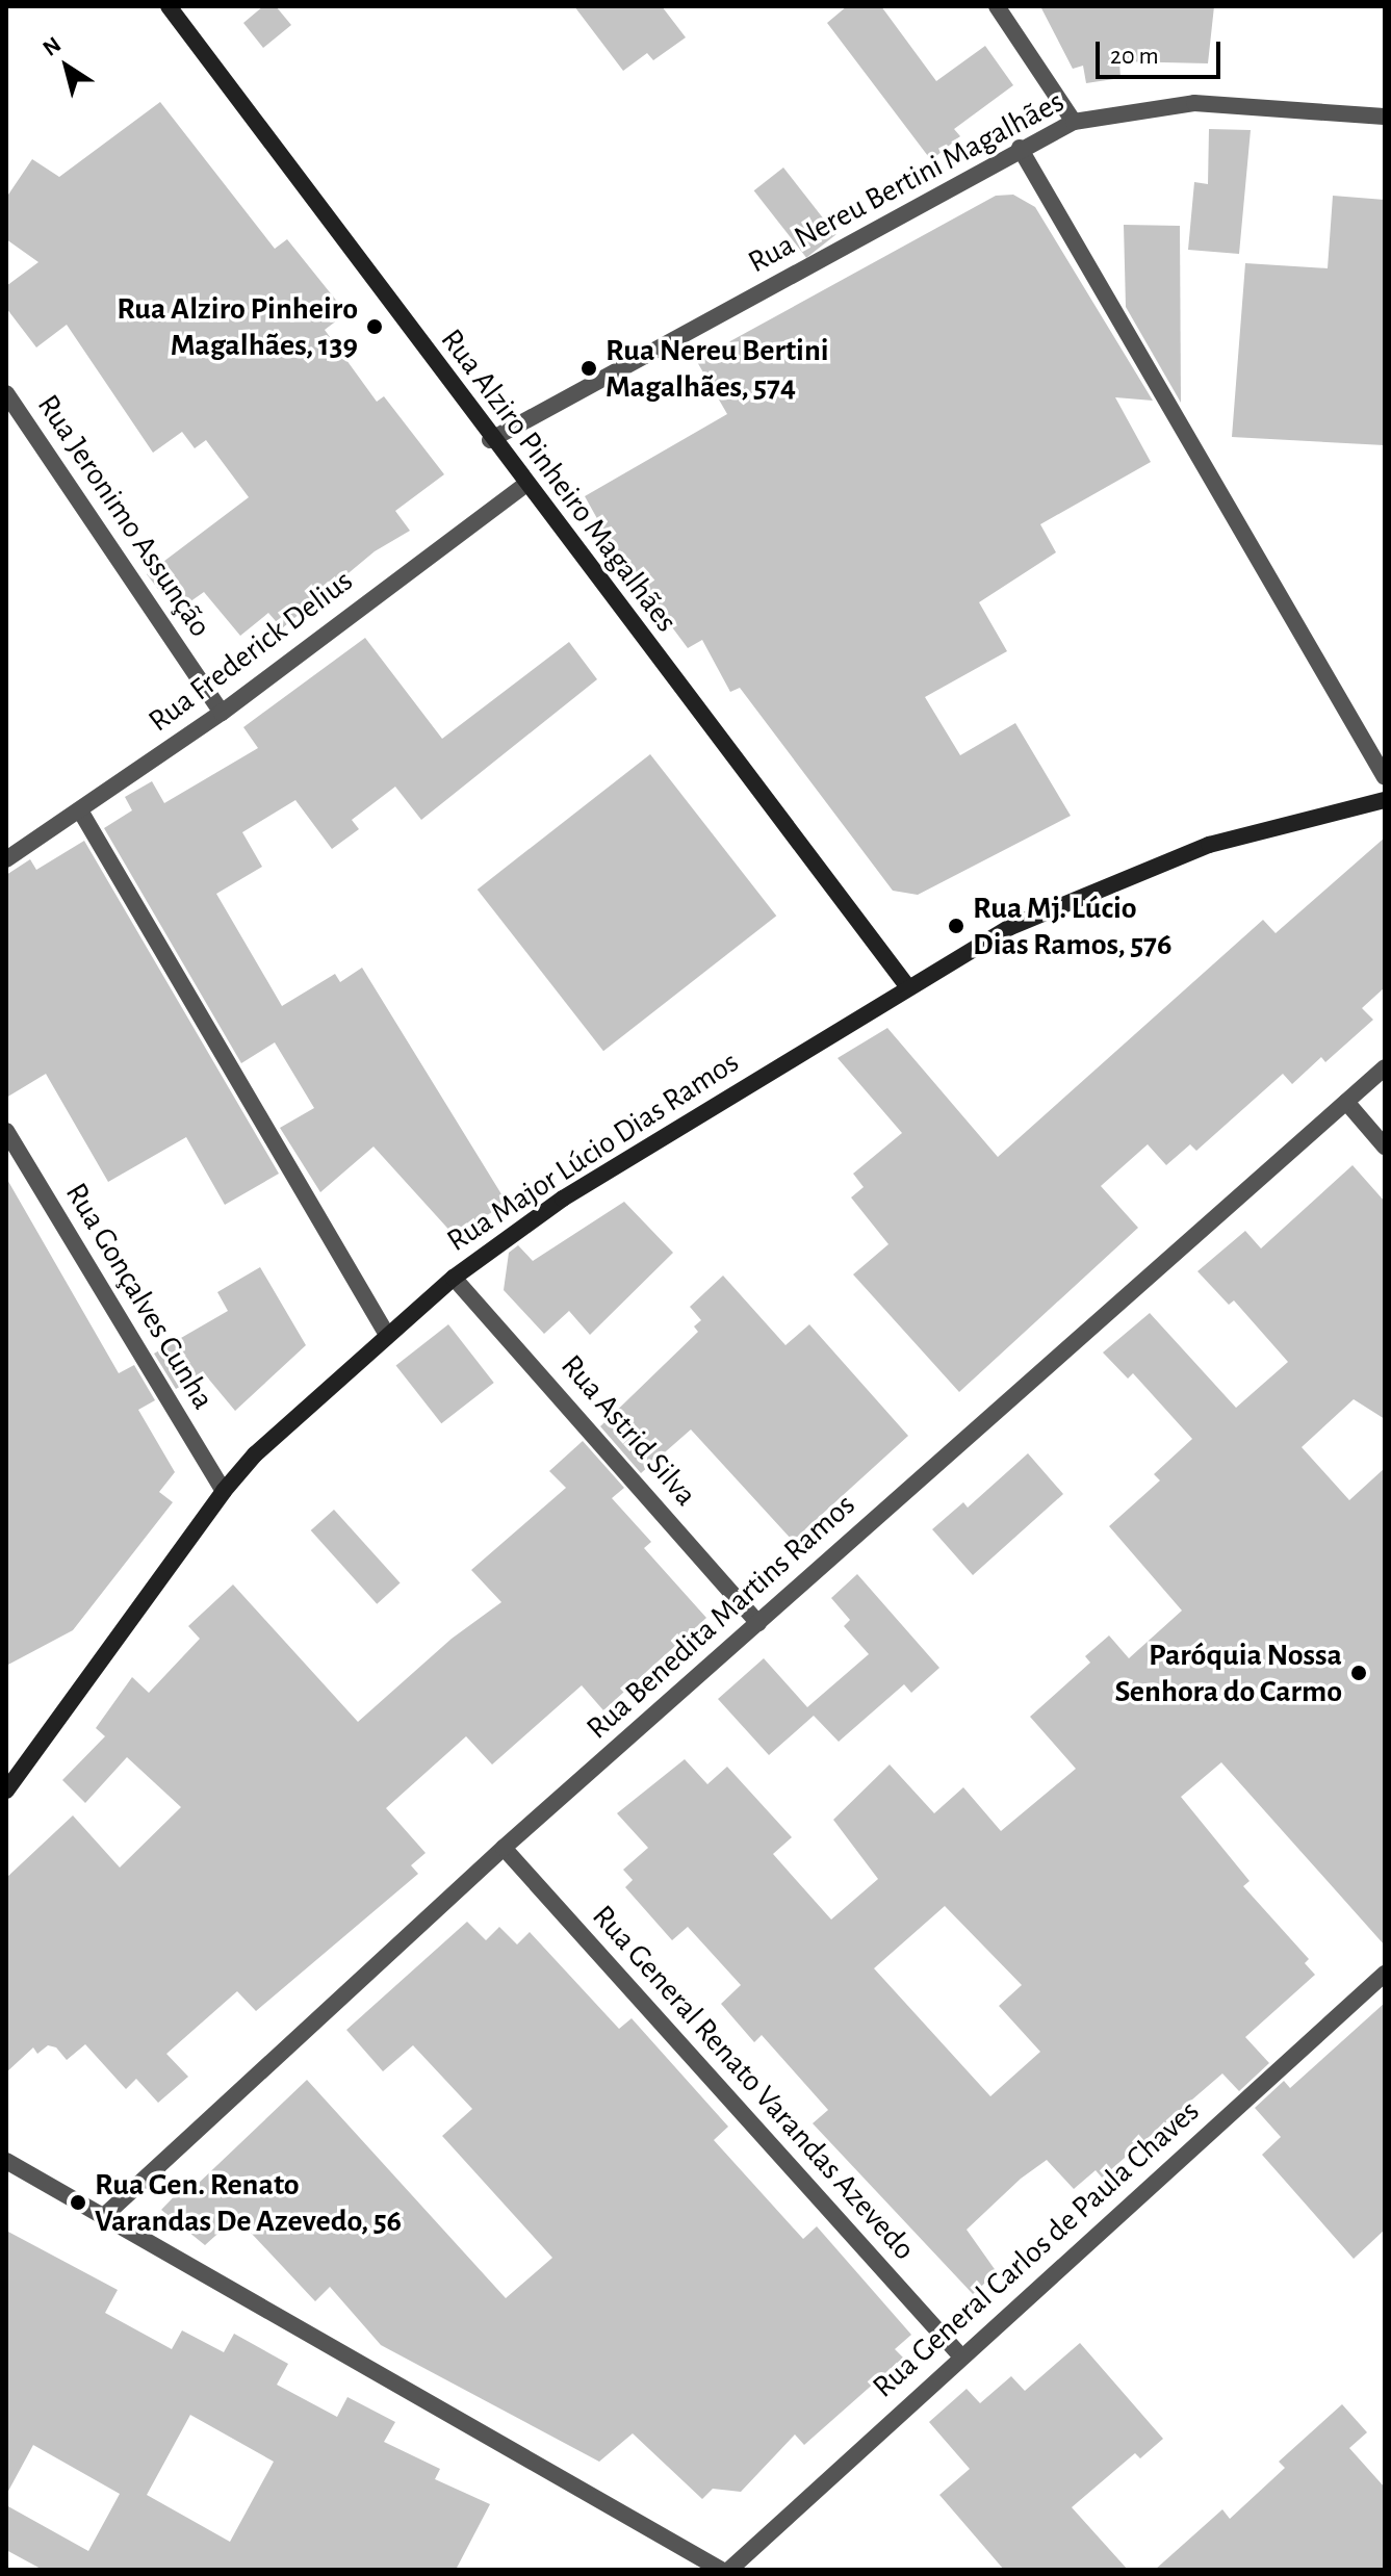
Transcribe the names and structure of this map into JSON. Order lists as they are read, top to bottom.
{
  "streets": {
    "main road": ["Rua Alziro Pinheiro Magalhães", "Rua Major Lúcio Dias Ramos"],
    "street": [
      "Rua Nereu Bertini Magalhães",
      "Rua Jeronimo Assunção",
      "Rua Frederick Delius",
      "Rua Gonçalves Cunha",
      "Rua Astrid Silva",
      "Rua Benedita Martins Ramos",
      "Rua General Renato Varandas Azevedo",
      "Rua General Carlos de Paula Chaves"
    ]
  },
  "crossings": [
    ["Rua Nereu Bertini Magalhães", "Rua Alziro Pinheiro Magalhães"],
    ["Rua Alziro Pinheiro Magalhães", "Rua Frederick Delius"],
    ["Rua Alziro Pinheiro Magalhães", "Rua Major Lúcio Dias Ramos"],
    ["Rua Jeronimo Assunção", "Rua Frederick Delius"],
    ["Rua Major Lúcio Dias Ramos", "Rua Gonçalves Cunha"],
    ["Rua Major Lúcio Dias Ramos", "Rua Astrid Silva"],
    ["Rua Astrid Silva", "Rua Benedita Martins Ramos"],
    ["Rua Benedita Martins Ramos", "Rua General Renato Varandas Azevedo"],
    ["Rua General Renato Varandas Azevedo", "Rua General Carlos de Paula Chaves"]
  ],
  "places": [
    "Rua Alziro Pinheiro Magalhães, 139",
    "Rua Nereu Bertini Magalhães, 574",
    "Rua Mj. Lúcio Dias Ramos, 576",
    "Paróquia Nossa Senhora do Carmo",
    "Rua Gen. Renato Varandas De Azevedo, 56"
  ],
  "scale_bar": "20 m",
  "north": "top left"
}
